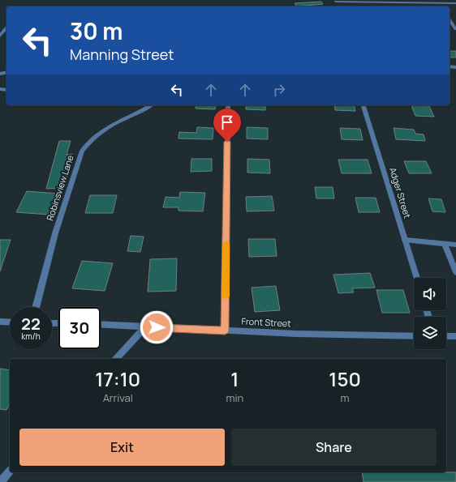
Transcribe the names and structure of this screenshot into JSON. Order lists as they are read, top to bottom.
{
  "streets": {
    "street": ["Robinsview Lane", "Adger Street", "Front Street"]
  },
  "page": {
    "turn": ["30 m", "Manning Street"],
    "speed": "22 km/h",
    "limit": "30",
    "eta": [
      "17:10",
      "Arrival",
      "1",
      "min",
      "150",
      "m"
    ],
    "buttons": ["Exit", "Share"]
  }
}
